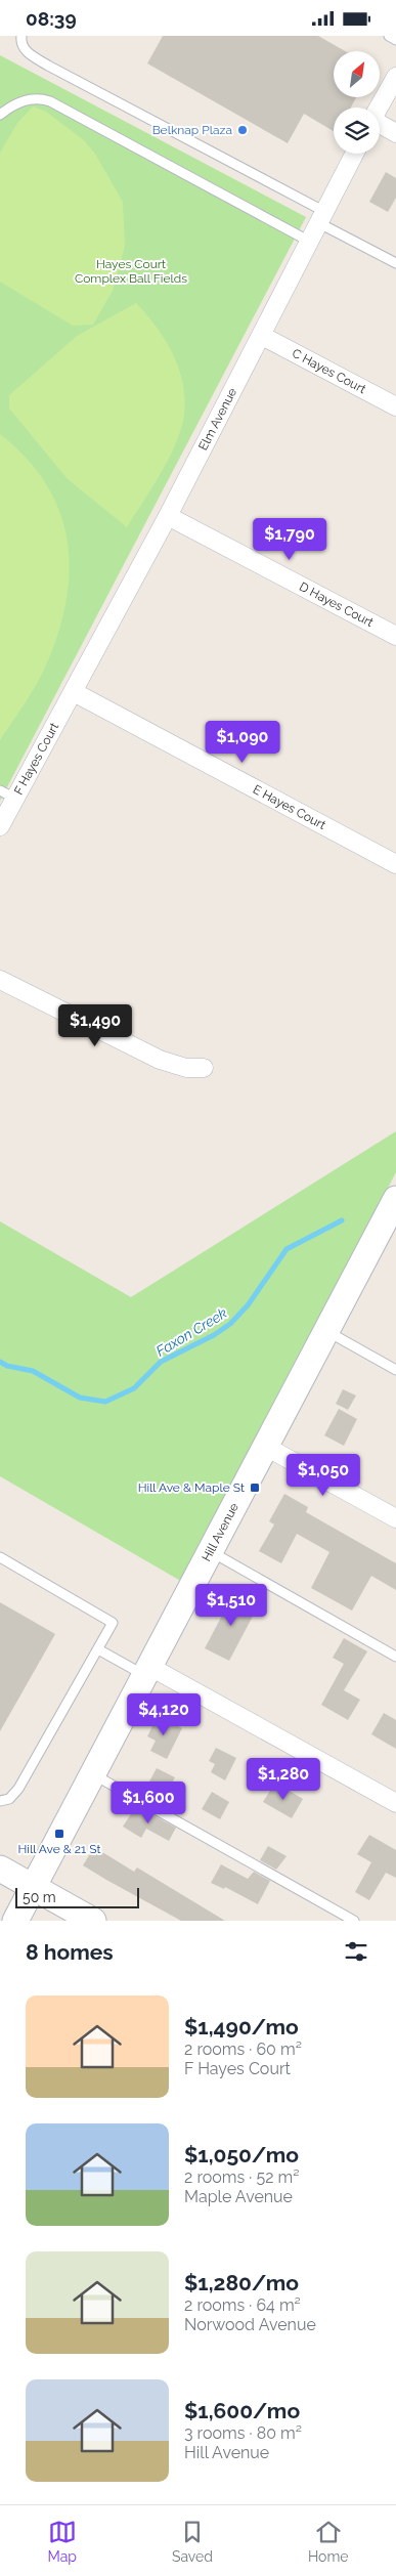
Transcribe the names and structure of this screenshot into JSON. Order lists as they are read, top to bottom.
{
  "streets": {
    "street": [
      "C Hayes Court",
      "Elm Avenue",
      "D Hayes Court",
      "F Hayes Court",
      "E Hayes Court",
      "Hill Avenue"
    ]
  },
  "crossings": [
    ["C Hayes Court", "Elm Avenue"],
    ["Elm Avenue", "D Hayes Court"],
    ["Elm Avenue", "F Hayes Court"],
    ["Elm Avenue", "E Hayes Court"],
    ["F Hayes Court", "E Hayes Court"]
  ],
  "water": ["Faxon Creek"],
  "parks": ["Hayes Court Complex Ball Fields"],
  "places": {
    "other": ["Belknap Plaza"],
    "transit": ["Hill Ave & Maple St", "Hill Ave & 21 St"]
  },
  "scale_bar": "50 m",
  "north": "top right",
  "page": {
    "status": "08:39",
    "price": [
      "$1,790",
      "$1,090",
      "$1,490",
      "$1,050",
      "$1,510",
      "$4,120",
      "$1,280",
      "$1,600"
    ],
    "scale": "50 m",
    "heading": "8 homes",
    "list": [
      {
        "name": "$1,490/mo",
        "note": "2 rooms · 60 m² · F Hayes Court"
      },
      {
        "name": "$1,050/mo",
        "note": "2 rooms · 52 m² · Maple Avenue"
      },
      {
        "name": "$1,280/mo",
        "note": "2 rooms · 64 m² · Norwood Avenue"
      },
      {
        "name": "$1,600/mo",
        "note": "3 rooms · 80 m² · Hill Avenue"
      }
    ],
    "tabs": ["Map", "Saved", "Home"]
  }
}
